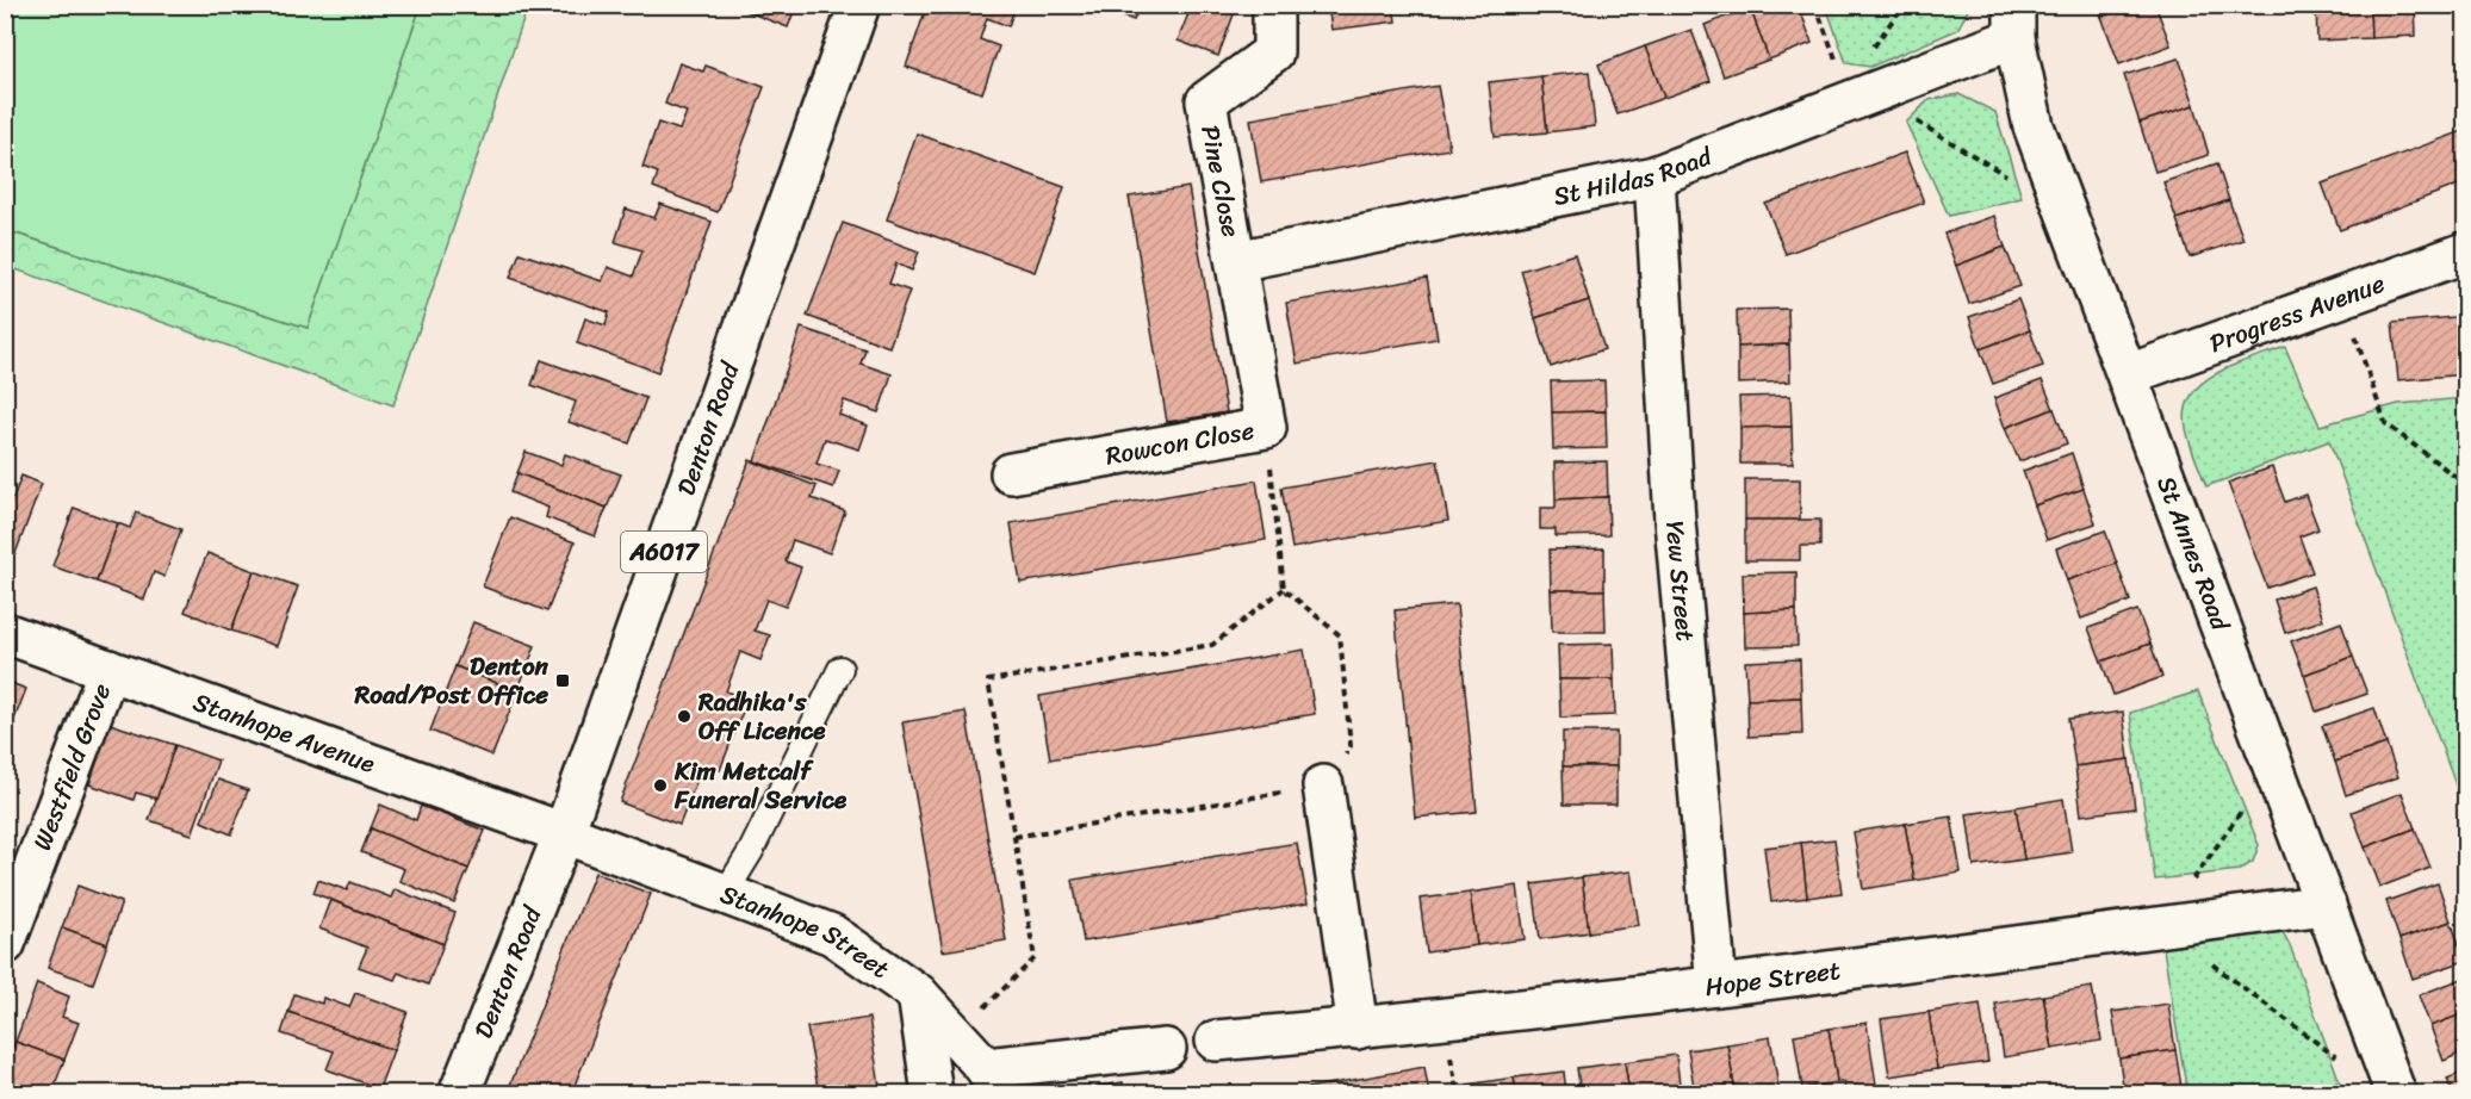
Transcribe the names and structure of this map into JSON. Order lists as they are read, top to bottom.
{
  "streets": {
    "main road": [
      "St Hildas Road",
      "Pine Close",
      "Progress Avenue",
      "Denton Road",
      "Rowcon Close",
      "A6017",
      "St Annes Road",
      "Yew Street",
      "Stanhope Avenue",
      "Westfield Grove",
      "Stanhope Street",
      "Hope Street"
    ]
  },
  "crossings": [
    ["St Hildas Road", "Pine Close"],
    ["St Hildas Road", "Rowcon Close"],
    ["St Hildas Road", "St Annes Road"],
    ["St Hildas Road", "Yew Street"],
    ["Pine Close", "Rowcon Close"],
    ["Progress Avenue", "St Annes Road"],
    ["Denton Road", "Stanhope Avenue"],
    ["Denton Road", "Stanhope Street"],
    ["St Annes Road", "Hope Street"],
    ["Yew Street", "Hope Street"],
    ["Stanhope Avenue", "Westfield Grove"],
    ["Stanhope Avenue", "Stanhope Street"]
  ],
  "places": {
    "transit": ["Denton Road/Post Office"],
    "other": ["Radhika's Off Licence", "Kim Metcalf Funeral Service"]
  }
}
